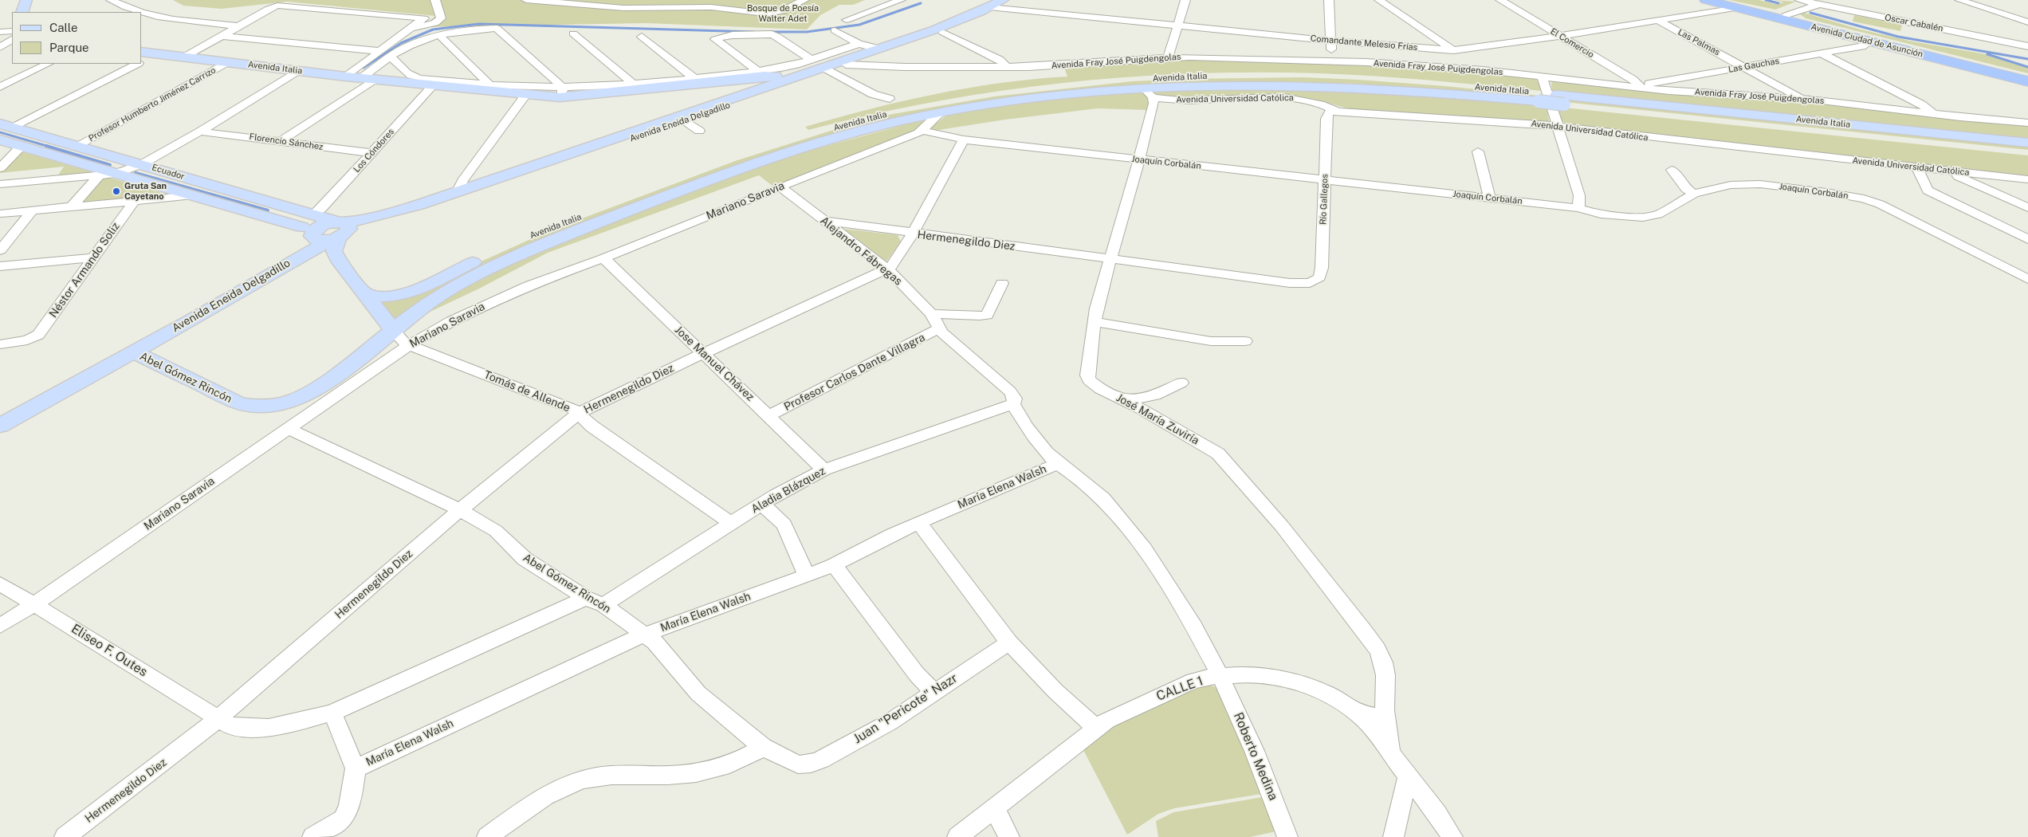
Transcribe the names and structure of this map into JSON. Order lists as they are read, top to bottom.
{
  "streets": {
    "highway": ["Avenida Ciudad de Asunción"],
    "main road": [
      "Avenida Italia",
      "Avenida Eneida Delgadillo",
      "Ecuador",
      "Abel Gómez Rincón"
    ],
    "street": [
      "Oscar Cabalén",
      "Las Palmas",
      "Comandante Melesio Frías",
      "El Comercio",
      "Avenida Fray José Puigdengolas",
      "Las Gauchas",
      "Avenida Universidad Católica",
      "Profesor Humberto Jiménez Carrizo",
      "Florencio Sánchez",
      "Los Cóndores",
      "Joaquín Corbalán",
      "Río Gallegos",
      "Mariano Saravia",
      "Hermenegildo Diez",
      "Alejandro Fábregas",
      "Néstor Armando Soliz",
      "Jose Manuel Chávez",
      "Profesor Carlos Dante Villagra",
      "Tomás de Allende",
      "José María Zuviría",
      "María Elena Walsh",
      "Aladia Blázquez",
      "Eliseo F. Outes",
      "CALLE 1",
      "Juan \"Pericote\" Nazr",
      "Roberto Medina"
    ]
  },
  "crossings": [
    ["Avenida Ciudad de Asunción", "Comandante Melesio Frías"],
    ["Avenida Ciudad de Asunción", "Las Gauchas"],
    ["Las Palmas", "Comandante Melesio Frías"],
    ["Las Palmas", "Avenida Fray José Puigdengolas"],
    ["Las Palmas", "Las Gauchas"],
    ["Comandante Melesio Frías", "El Comercio"],
    ["Comandante Melesio Frías", "Avenida Eneida Delgadillo"],
    ["El Comercio", "Avenida Fray José Puigdengolas"],
    ["El Comercio", "Las Gauchas"],
    ["Avenida Fray José Puigdengolas", "Las Gauchas"],
    ["Avenida Fray José Puigdengolas", "Avenida Eneida Delgadillo"],
    ["Avenida Italia", "Avenida Universidad Católica"],
    ["Avenida Italia", "Profesor Humberto Jiménez Carrizo"],
    ["Avenida Italia", "Avenida Eneida Delgadillo"],
    ["Avenida Italia", "Los Cóndores"],
    ["Avenida Italia", "Mariano Saravia"],
    ["Avenida Italia", "Abel Gómez Rincón"],
    ["Avenida Italia", "Tomás de Allende"],
    ["Avenida Italia", "José María Zuviría"],
    ["Avenida Universidad Católica", "Río Gallegos"],
    ["Avenida Universidad Católica", "José María Zuviría"],
    ["Profesor Humberto Jiménez Carrizo", "Ecuador"],
    ["Avenida Eneida Delgadillo", "Ecuador"],
    ["Avenida Eneida Delgadillo", "Abel Gómez Rincón"],
    ["Florencio Sánchez", "Los Cóndores"],
    ["Los Cóndores", "Ecuador"],
    ["Joaquín Corbalán", "Río Gallegos"],
    ["Joaquín Corbalán", "Mariano Saravia"],
    ["Joaquín Corbalán", "José María Zuviría"],
    ["Río Gallegos", "Hermenegildo Diez"],
    ["Mariano Saravia", "Alejandro Fábregas"],
    ["Mariano Saravia", "Jose Manuel Chávez"],
    ["Mariano Saravia", "Abel Gómez Rincón"],
    ["Mariano Saravia", "Tomás de Allende"],
    ["Mariano Saravia", "Eliseo F. Outes"],
    ["Hermenegildo Diez", "Alejandro Fábregas"],
    ["Hermenegildo Diez", "Jose Manuel Chávez"],
    ["Hermenegildo Diez", "Abel Gómez Rincón"],
    ["Hermenegildo Diez", "Tomás de Allende"],
    ["Hermenegildo Diez", "José María Zuviría"],
    ["Hermenegildo Diez", "Eliseo F. Outes"],
    ["Alejandro Fábregas", "Profesor Carlos Dante Villagra"],
    ["Alejandro Fábregas", "María Elena Walsh"],
    ["Alejandro Fábregas", "Aladia Blázquez"],
    ["Alejandro Fábregas", "Roberto Medina"],
    ["Jose Manuel Chávez", "Profesor Carlos Dante Villagra"],
    ["Jose Manuel Chávez", "Aladia Blázquez"],
    ["Abel Gómez Rincón", "María Elena Walsh"],
    ["Abel Gómez Rincón", "Aladia Blázquez"],
    ["Abel Gómez Rincón", "Juan \"Pericote\" Nazr"],
    ["Tomás de Allende", "Aladia Blázquez"],
    ["José María Zuviría", "CALLE 1"],
    ["María Elena Walsh", "Roberto Medina"],
    ["CALLE 1", "Roberto Medina"]
  ],
  "parks": ["Bosque de Poesía Walter Adet"],
  "places": ["Gruta San Cayetano"],
  "legend": ["Calle", "Parque"]
}
